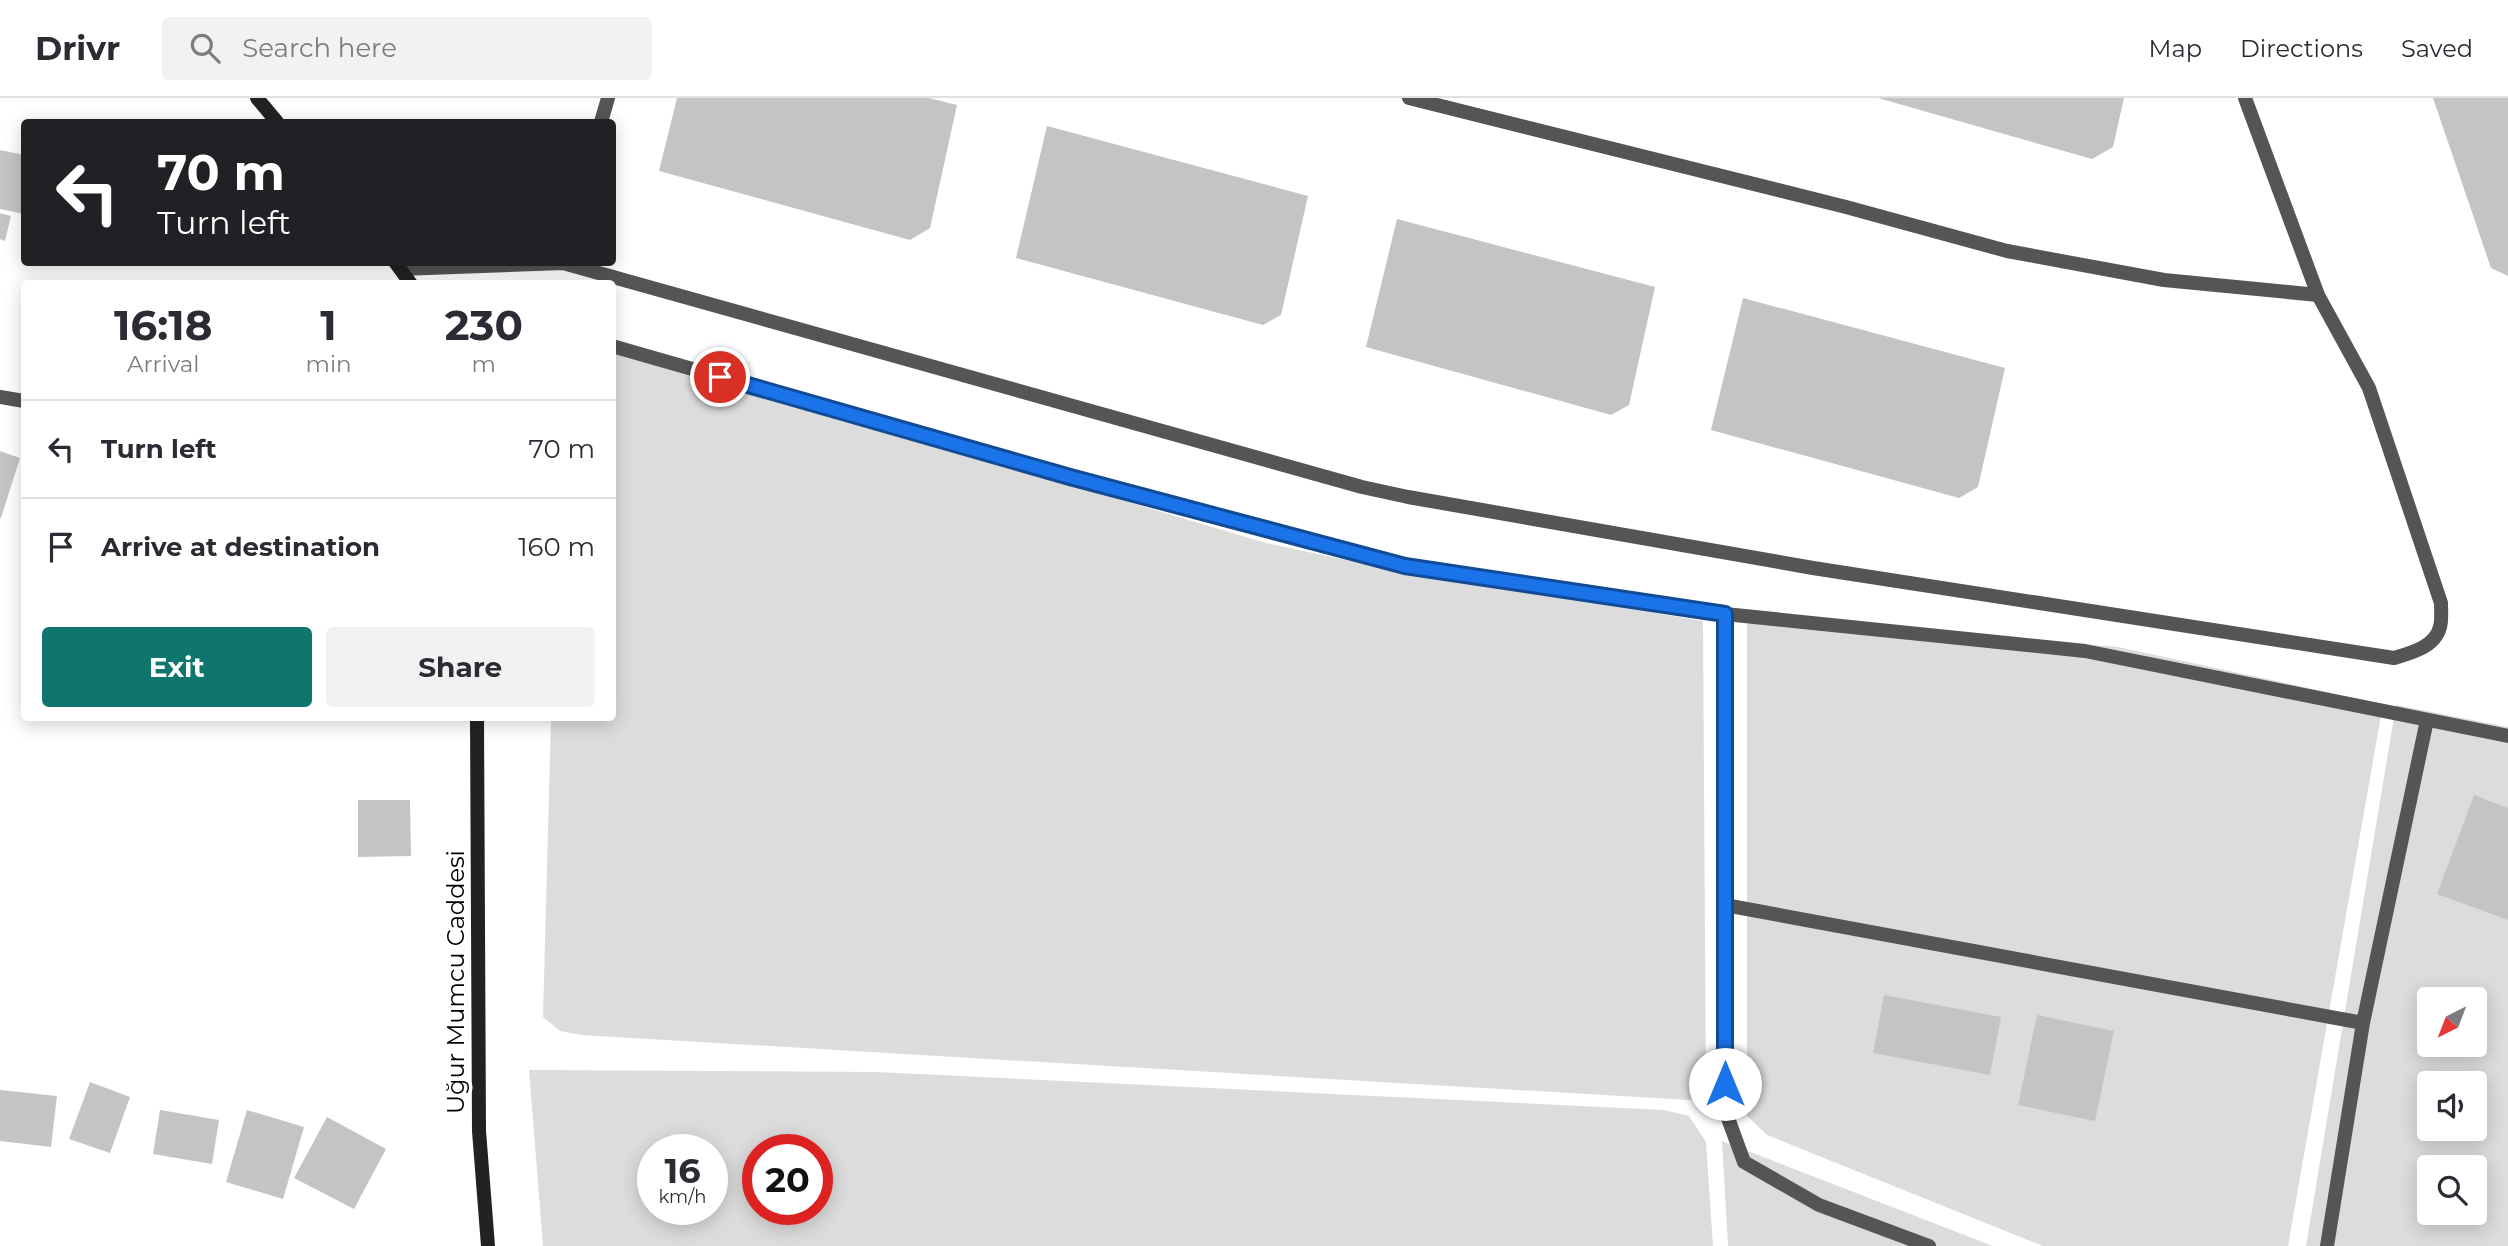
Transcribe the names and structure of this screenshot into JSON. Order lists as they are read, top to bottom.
{
  "streets": {
    "street": ["Uğur Mumcu Caddesi"]
  },
  "north": "bottom left",
  "page": {
    "header": "Drivr",
    "search": "Search here",
    "nav": ["Map", "Directions", "Saved"],
    "turn": ["70 m", "Turn left"],
    "eta": [
      "16:18",
      "Arrival",
      "1",
      "min",
      "230",
      "m"
    ],
    "list": [
      {
        "name": "Turn left",
        "value": "70 m"
      },
      {
        "name": "Arrive at destination",
        "value": "160 m"
      }
    ],
    "buttons": ["Exit", "Share"],
    "speed": "16 km/h",
    "limit": "20"
  }
}
